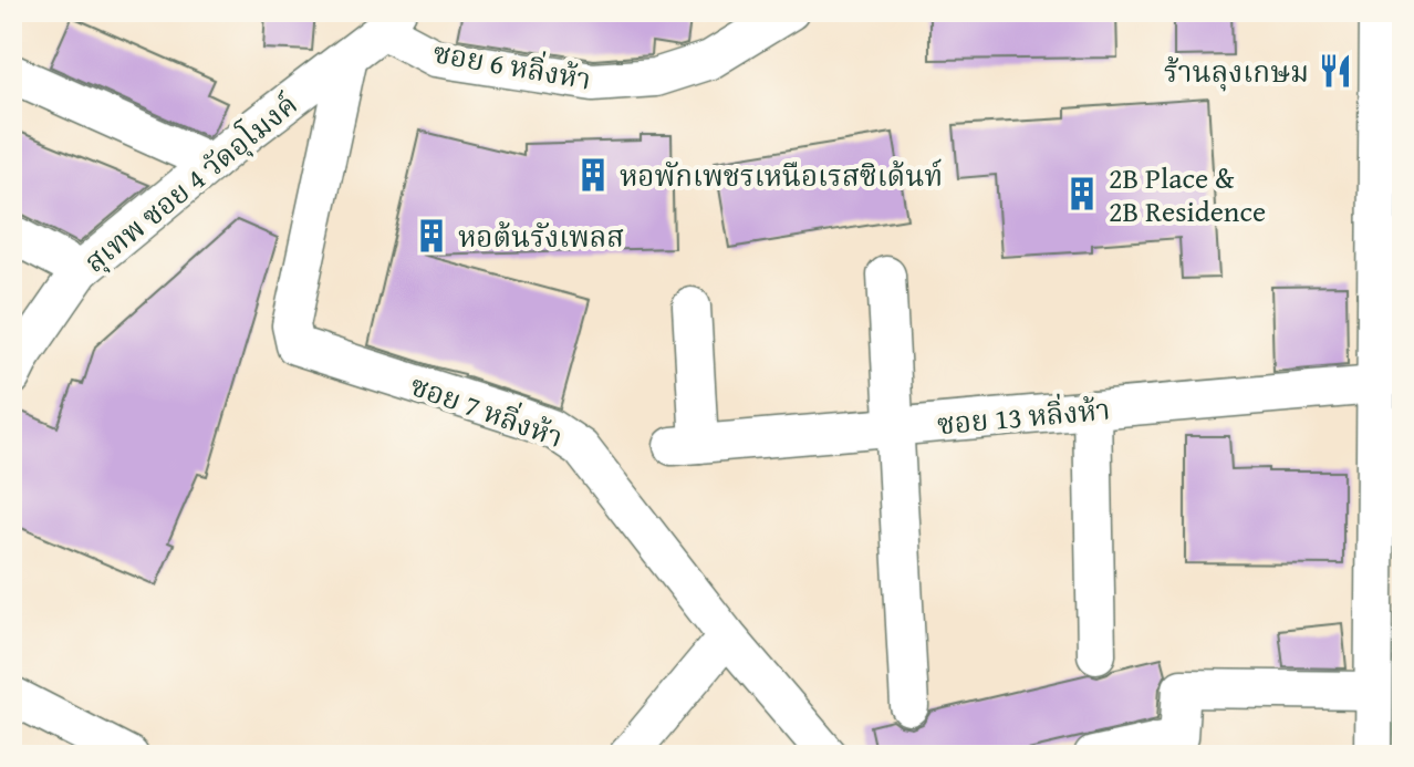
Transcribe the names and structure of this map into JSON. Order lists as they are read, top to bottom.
{
  "streets": {
    "street": [
      "ซอย 6 หลิ่งห้า",
      "สุเทพ ซอย 4 วัดอุโมงค์",
      "ซอย 7 หลิ่งห้า",
      "ซอย 13 หลิ่งห้า"
    ]
  },
  "crossings": [
    ["ซอย 6 หลิ่งห้า", "สุเทพ ซอย 4 วัดอุโมงค์"],
    ["สุเทพ ซอย 4 วัดอุโมงค์", "ซอย 7 หลิ่งห้า"]
  ],
  "places": {
    "restaurant": ["ร้านลุงเกษม"],
    "building": ["หอพักเพชรเหนือเรสซิเด้นท์", "2B Place & 2B Residence", "หอต้นรังเพลส"]
  }
}
